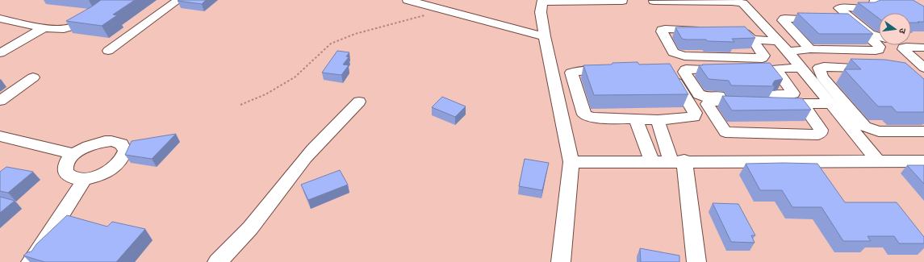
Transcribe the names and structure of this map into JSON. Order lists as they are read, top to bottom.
{
  "north": "right"
}
